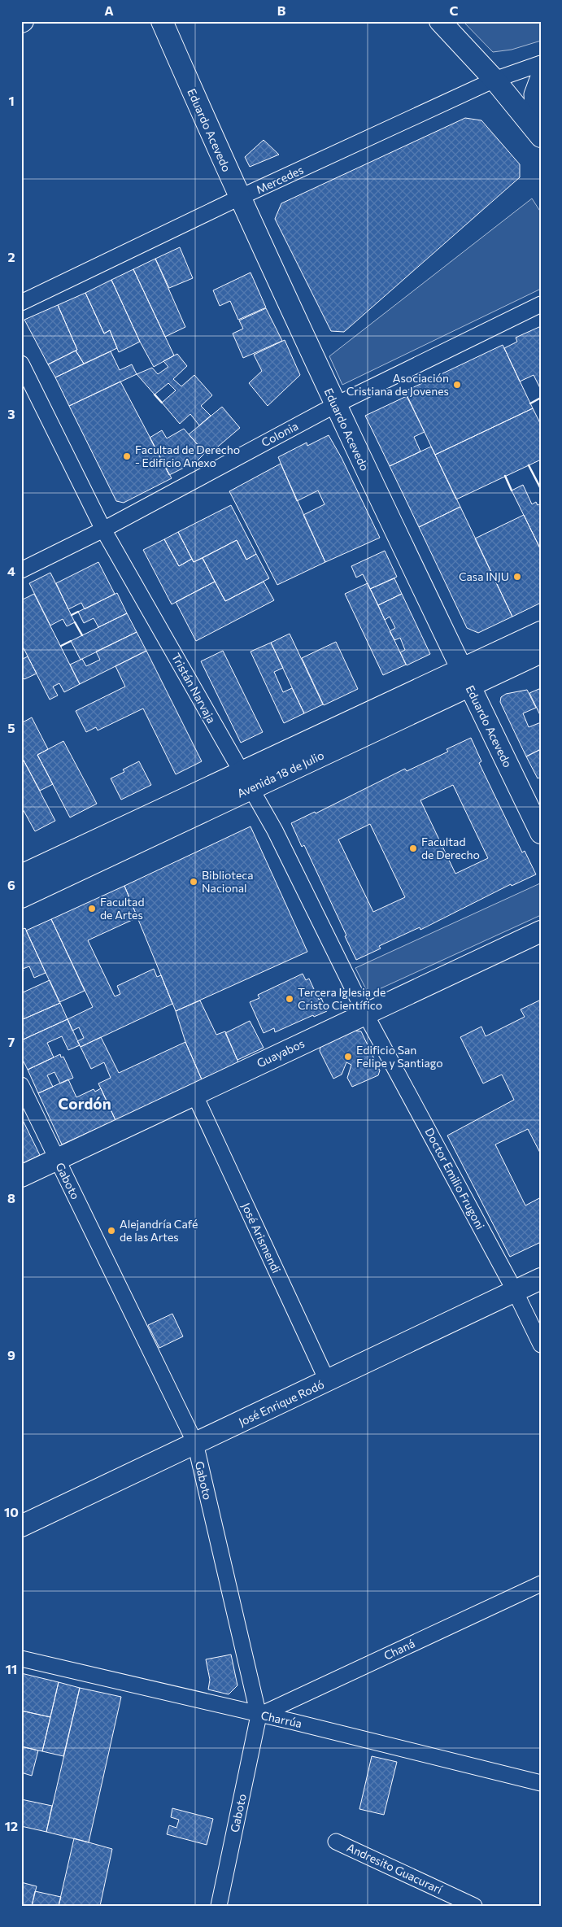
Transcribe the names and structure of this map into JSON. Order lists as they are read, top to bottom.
{
  "streets": {
    "street": [
      "Eduardo Acevedo",
      "Mercedes",
      "Colonia",
      "Tristán Narvaja",
      "Avenida 18 de Julio",
      "Guayabos",
      "Doctor Emilio Frugoni",
      "Gaboto",
      "José Arismendi",
      "José Enrique Rodó",
      "Chaná",
      "Charrúa",
      "Andresito Guacurarí"
    ]
  },
  "crossings": [
    ["Eduardo Acevedo", "Mercedes"],
    ["Eduardo Acevedo", "Colonia"],
    ["Eduardo Acevedo", "Avenida 18 de Julio"],
    ["Colonia", "Tristán Narvaja"],
    ["Tristán Narvaja", "Avenida 18 de Julio"],
    ["Tristán Narvaja", "Guayabos"],
    ["Tristán Narvaja", "Doctor Emilio Frugoni"],
    ["Guayabos", "Doctor Emilio Frugoni"],
    ["Guayabos", "Gaboto"],
    ["Guayabos", "José Arismendi"],
    ["Doctor Emilio Frugoni", "José Enrique Rodó"],
    ["Gaboto", "José Enrique Rodó"],
    ["Gaboto", "Chaná"],
    ["Gaboto", "Charrúa"],
    ["José Arismendi", "José Enrique Rodó"],
    ["Chaná", "Charrúa"]
  ],
  "districts": ["Cordón"],
  "places": [
    "Asociación Cristiana de Jovenes",
    "Facultad de Derecho - Edificio Anexo",
    "Casa INJU",
    "Facultad de Derecho",
    "Biblioteca Nacional",
    "Facultad de Artes",
    "Tercera Iglesia de Cristo Científico",
    "Edificio San Felipe y Santiago",
    "Alejandría Café de las Artes"
  ],
  "grid": {
    "columns": ["A", "B", "C"],
    "rows": [
      "1",
      "2",
      "3",
      "4",
      "5",
      "6",
      "7",
      "8",
      "9",
      "10",
      "11",
      "12"
    ]
  }
}
